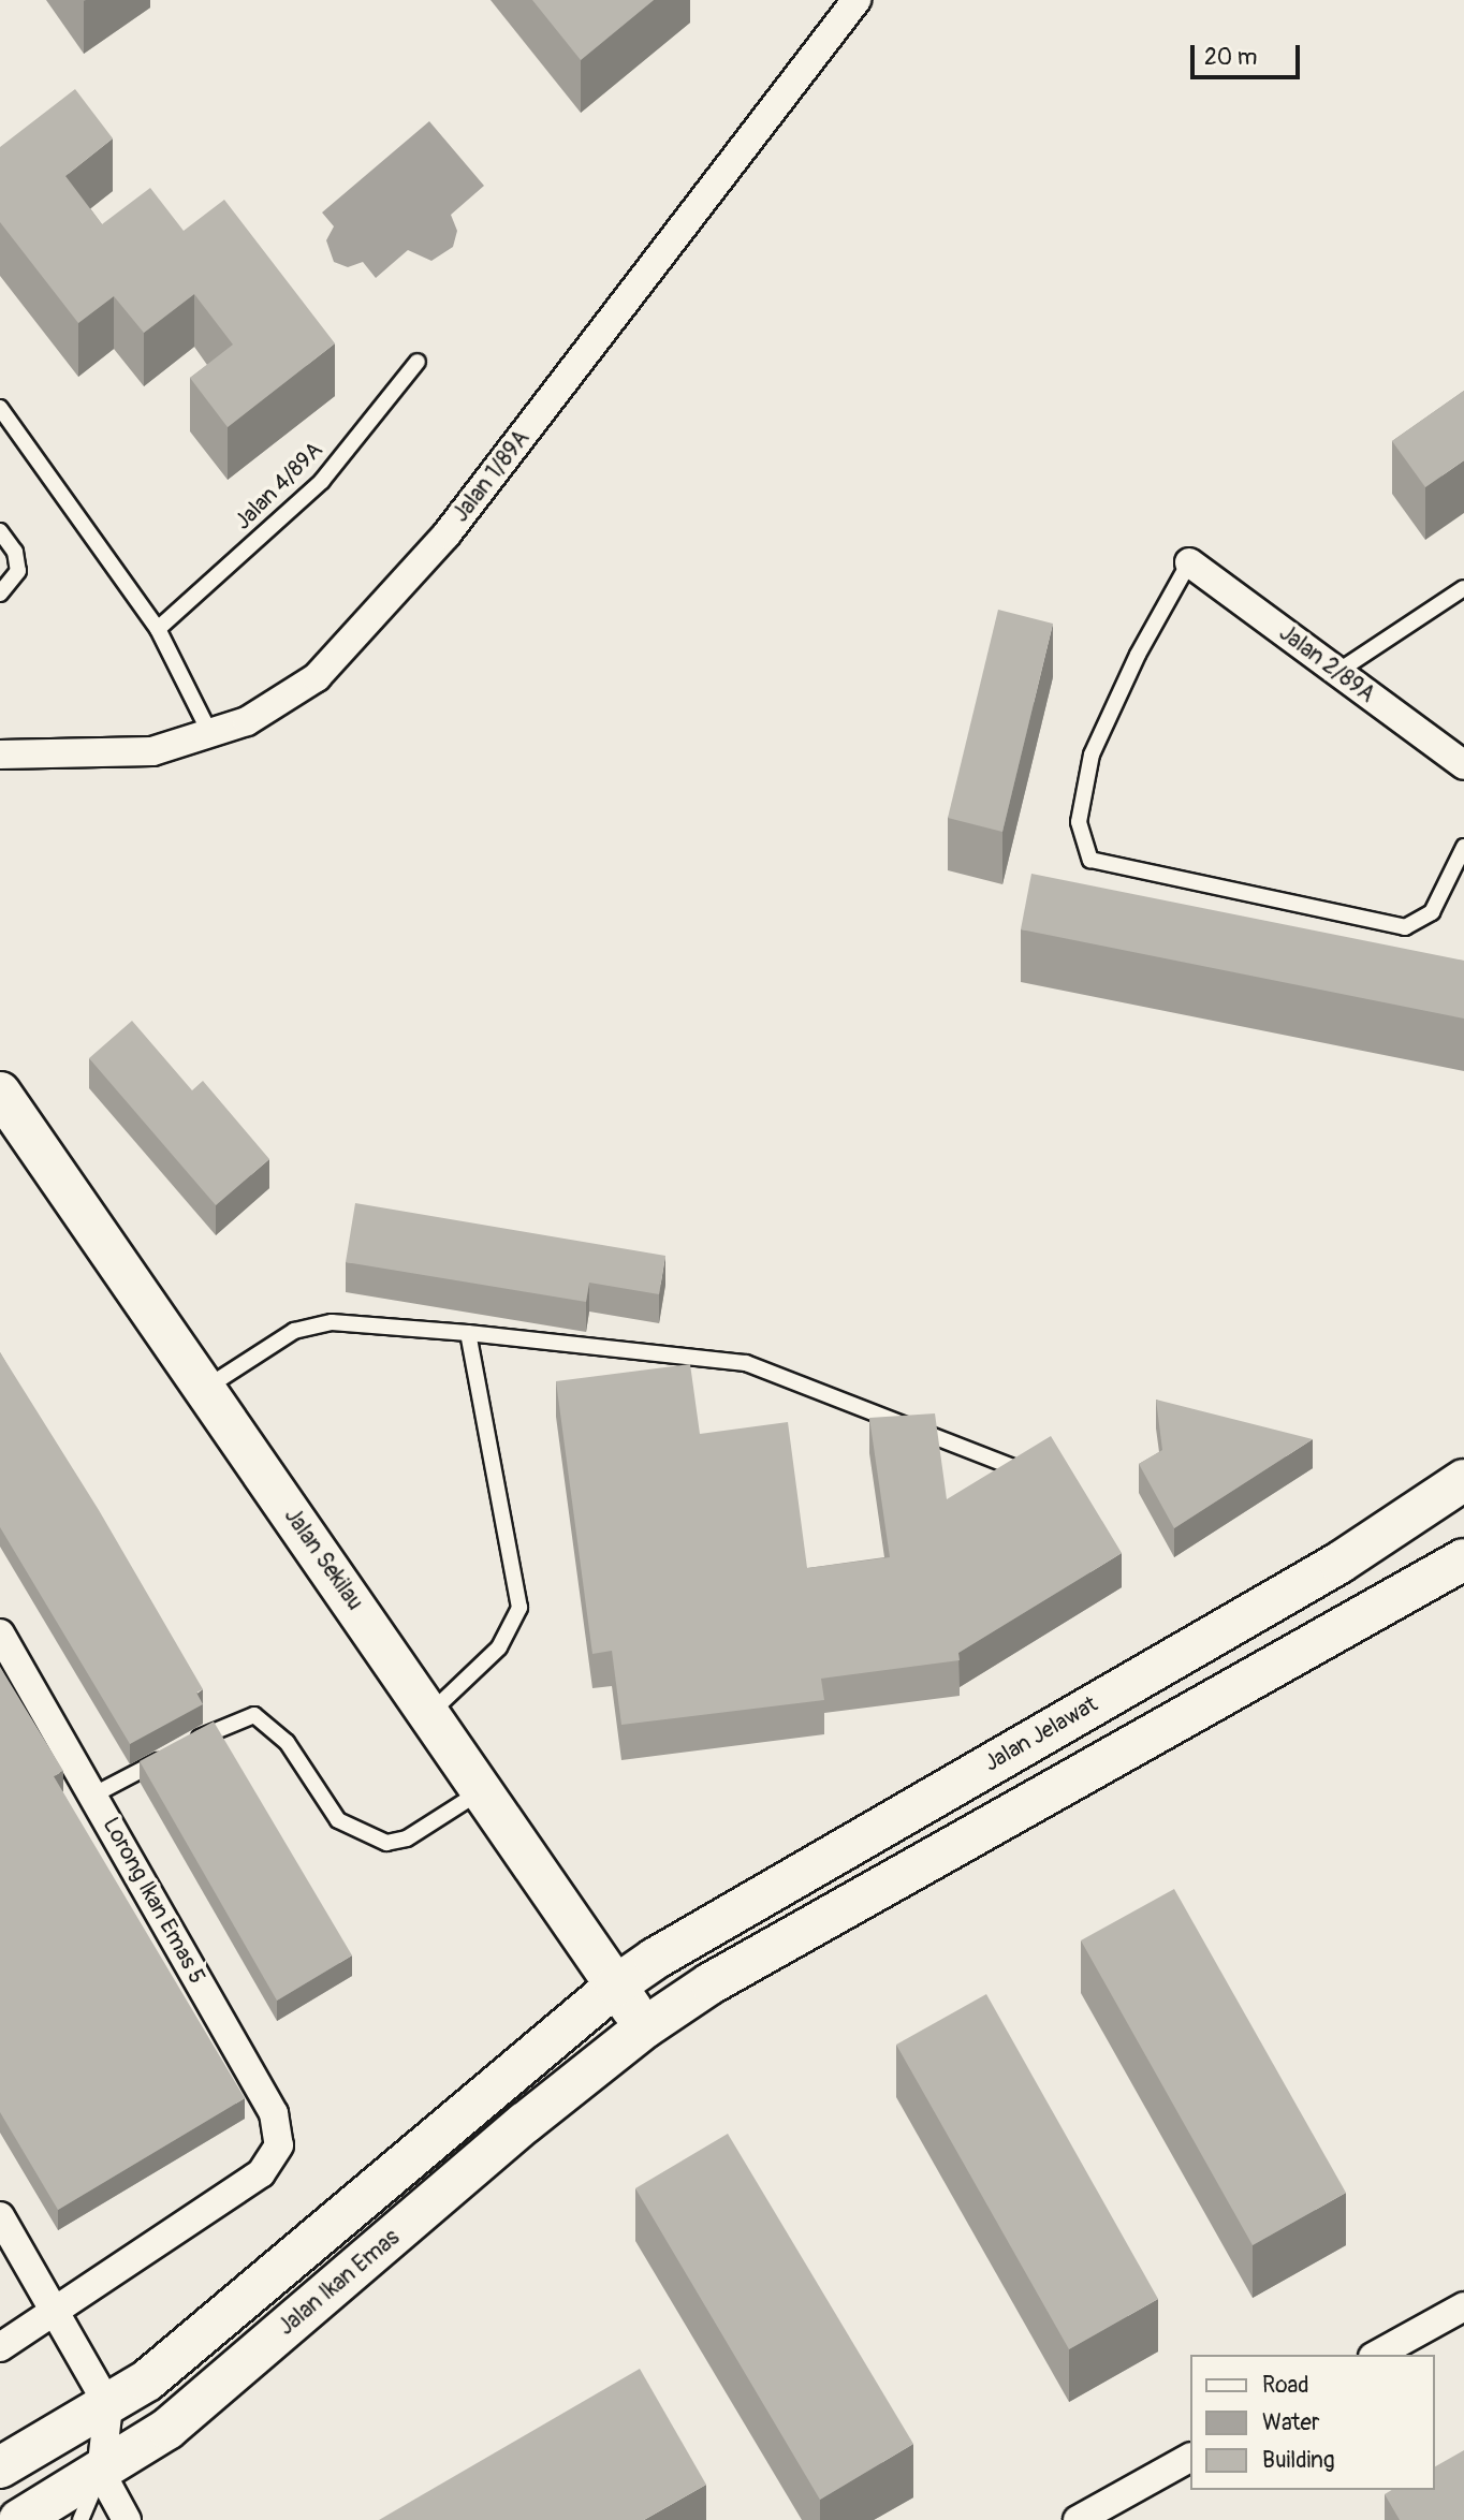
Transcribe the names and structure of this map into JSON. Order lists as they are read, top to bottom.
{
  "streets": {
    "street": [
      "Jalan 1/89A",
      "Jalan 2/89A",
      "Jalan Sekilau",
      "Jalan Jelawat",
      "Lorong Ikan Emas 5",
      "Jalan Ikan Emas"
    ],
    "lane": ["Jalan 4/89A"]
  },
  "crossings": [
    ["Jalan Sekilau", "Jalan Jelawat"],
    ["Jalan Sekilau", "Jalan Ikan Emas"]
  ],
  "legend": ["Road", "Water", "Building"],
  "scale_bar": "20 m"
}
